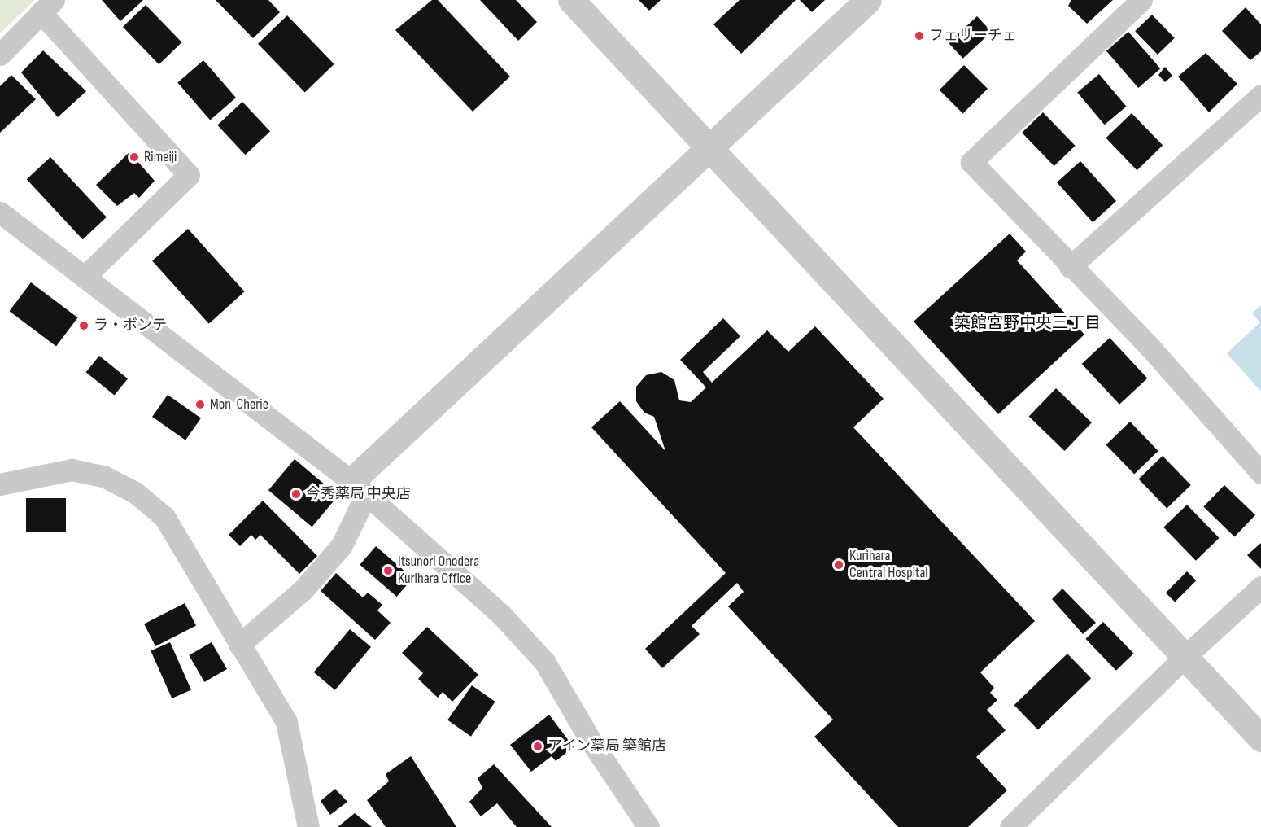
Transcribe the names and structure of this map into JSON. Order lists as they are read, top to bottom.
{
  "districts": ["築館宮野中央三丁目"],
  "places": [
    "フェリーチェ",
    "Rimeiji",
    "ラ・ボンテ",
    "Mon-Cherie",
    "今秀薬局 中央店",
    "Kurihara Central Hospital",
    "Itsunori Onodera Kurihara Office",
    "アイン薬局 築館店"
  ]
}
